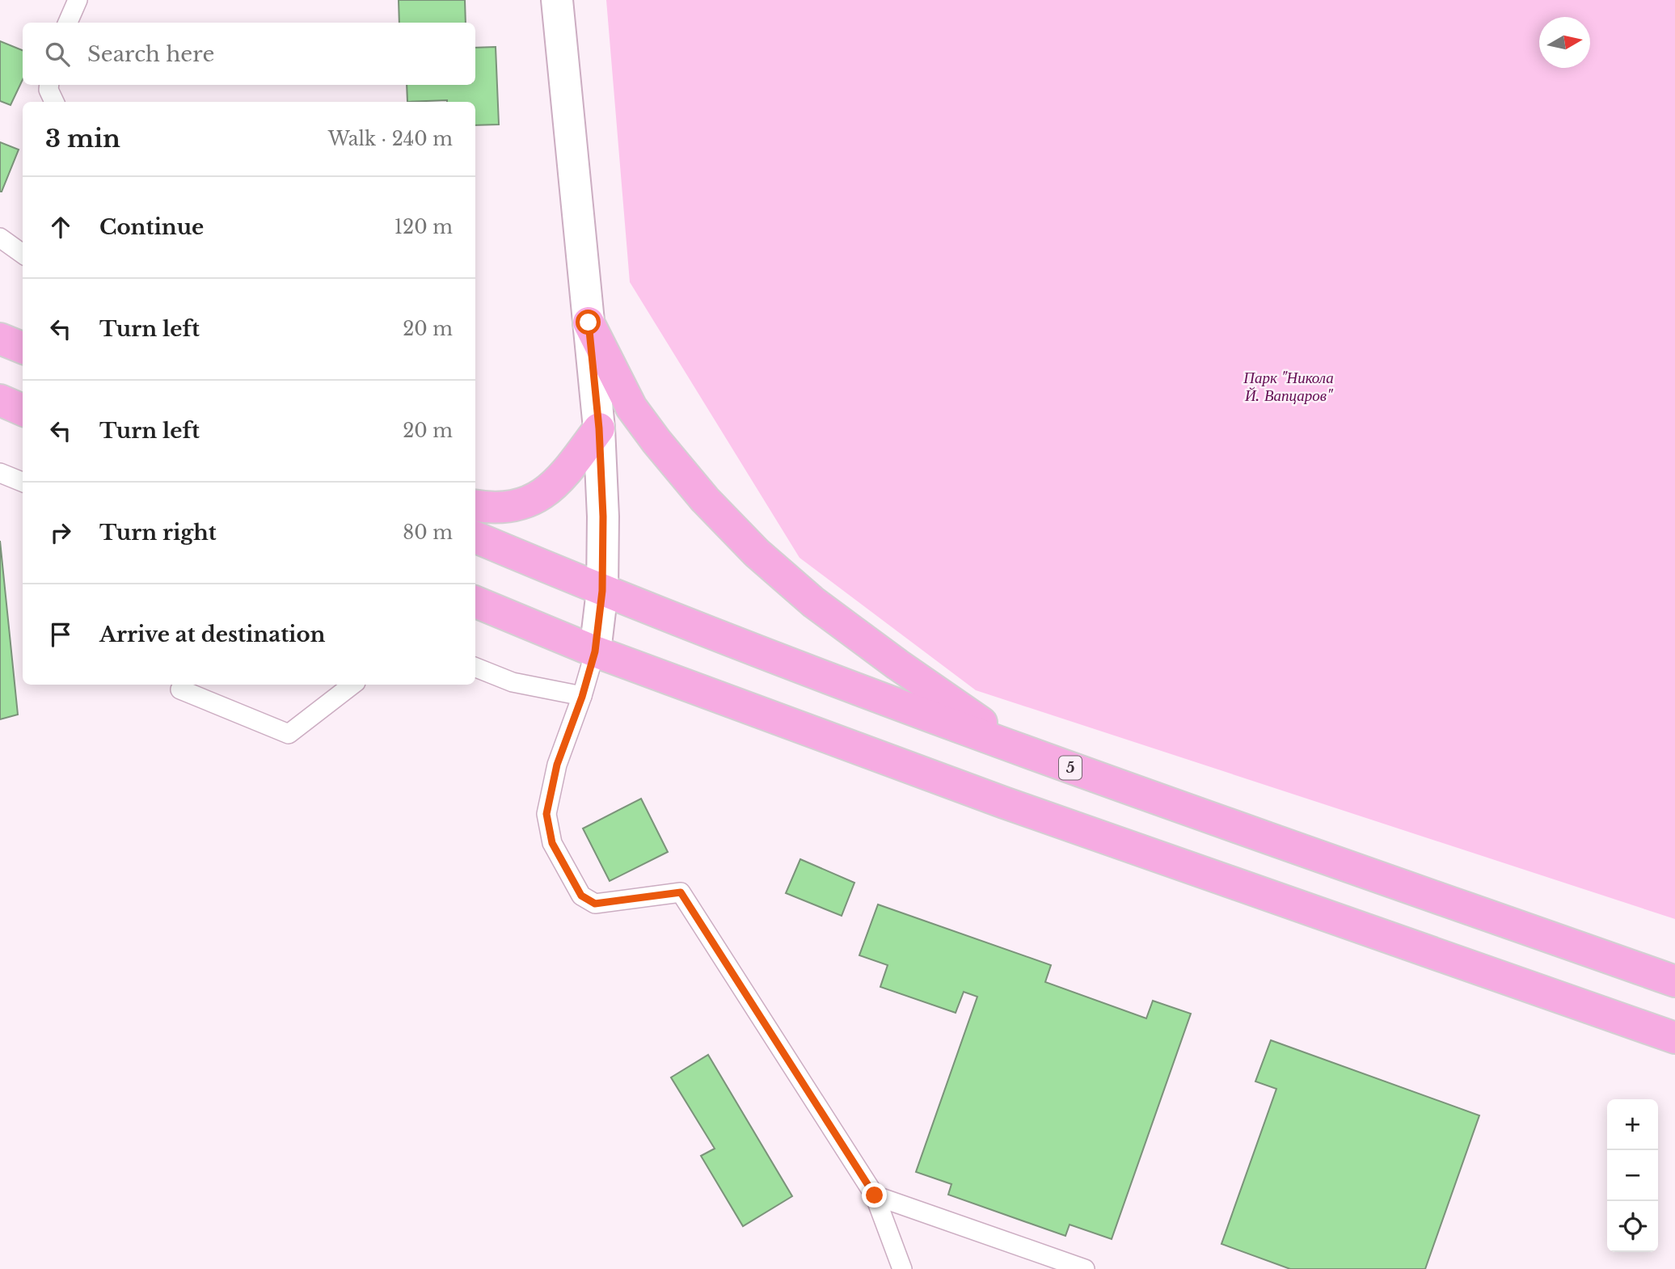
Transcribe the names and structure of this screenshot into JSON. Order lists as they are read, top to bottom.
{
  "streets": {
    "highway": ["5"]
  },
  "parks": ["Парк \"Никола Й. Вапцаров\""],
  "north": "right",
  "page": {
    "search": "Search here",
    "heading": ["3 min", "Walk · 240 m"],
    "list": [
      ["Continue", "120 m"],
      ["Turn left", "20 m"],
      ["Turn left", "20 m"],
      ["Turn right", "80 m"],
      "Arrive at destination"
    ],
    "map_buttons": ["+", "−"]
  }
}
